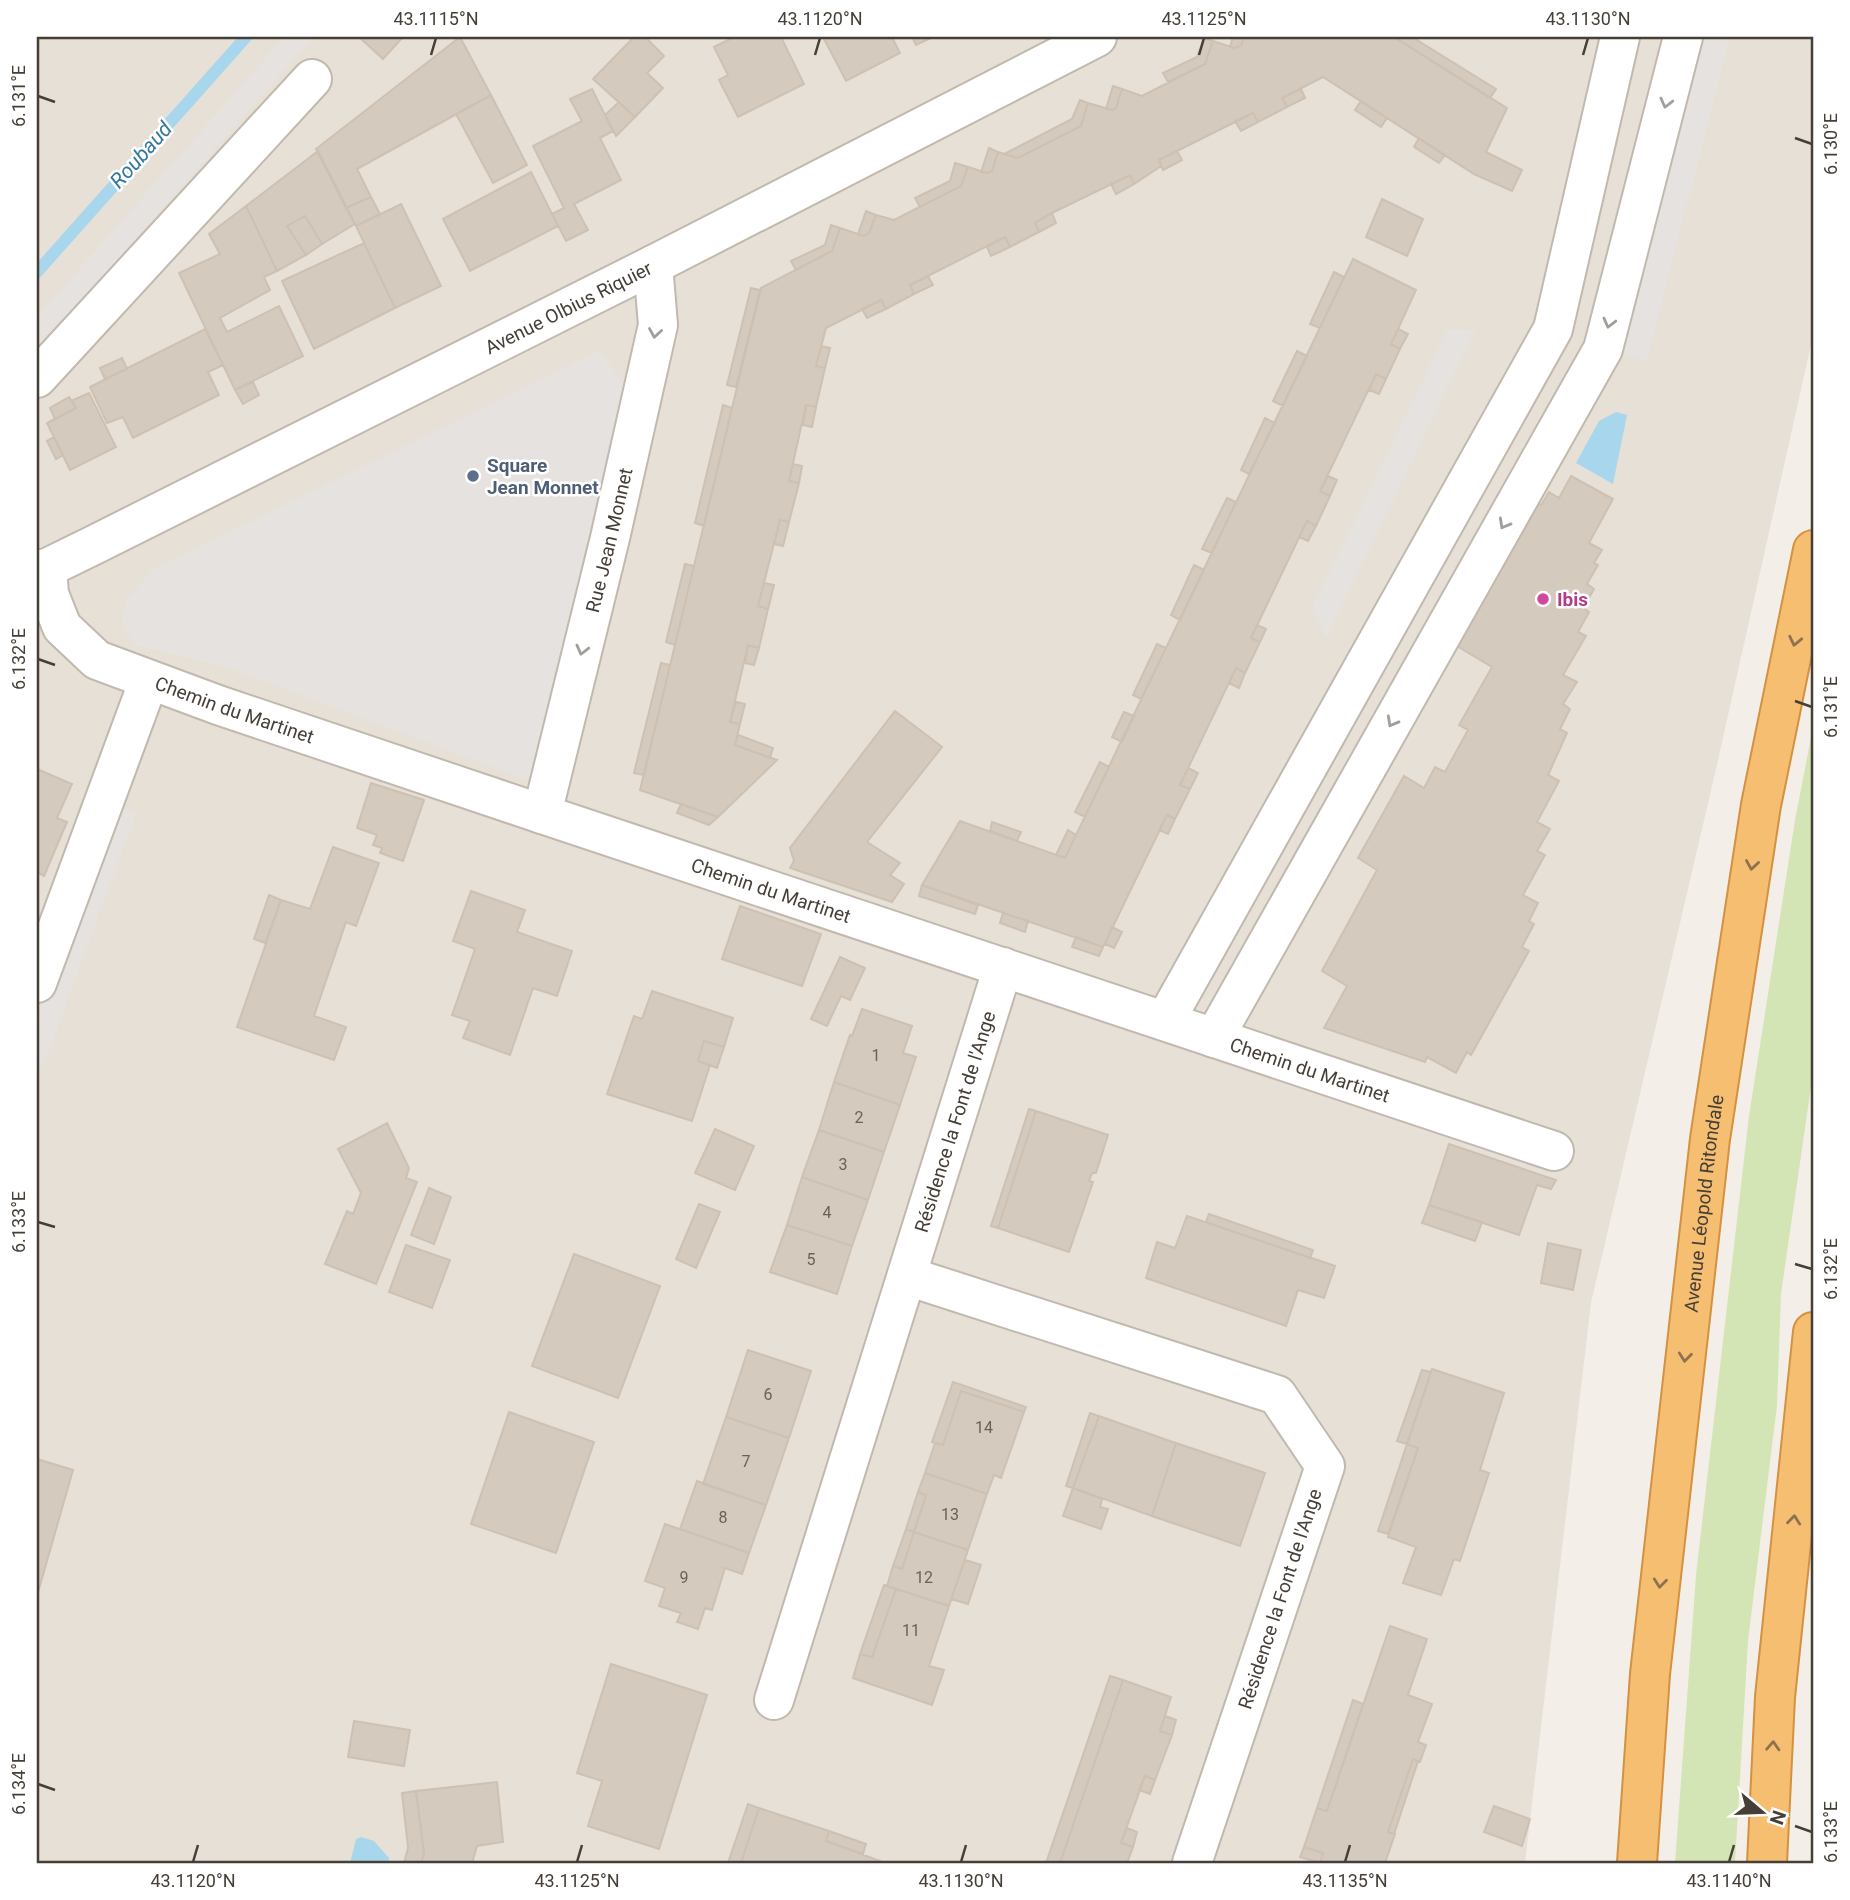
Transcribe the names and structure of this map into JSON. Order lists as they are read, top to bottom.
{
  "streets": {
    "highway": ["Avenue Léopold Ritondale"],
    "street": [
      "Avenue Olbius Riquier",
      "Rue Jean Monnet",
      "Chemin du Martinet",
      "Résidence la Font de l'Ange"
    ]
  },
  "crossings": [
    ["Avenue Olbius Riquier", "Rue Jean Monnet"],
    ["Avenue Olbius Riquier", "Chemin du Martinet"],
    ["Rue Jean Monnet", "Chemin du Martinet"],
    ["Chemin du Martinet", "Résidence la Font de l'Ange"]
  ],
  "one_way": ["Rue Jean Monnet"],
  "water": ["Roubaud"],
  "places": ["Square Jean Monnet", "Ibis"],
  "house_numbers": [
    "1",
    "2",
    "3",
    "4",
    "5",
    "6",
    "14",
    "7",
    "13",
    "8",
    "9",
    "12",
    "11"
  ],
  "north": "right",
  "coordinates": [
    "43.1115°N",
    "43.1120°N",
    "43.1125°N",
    "43.1130°N",
    "6.131°E",
    "6.130°E",
    "6.132°E",
    "6.133°E",
    "6.134°E",
    "43.1135°N",
    "43.1140°N"
  ]
}
